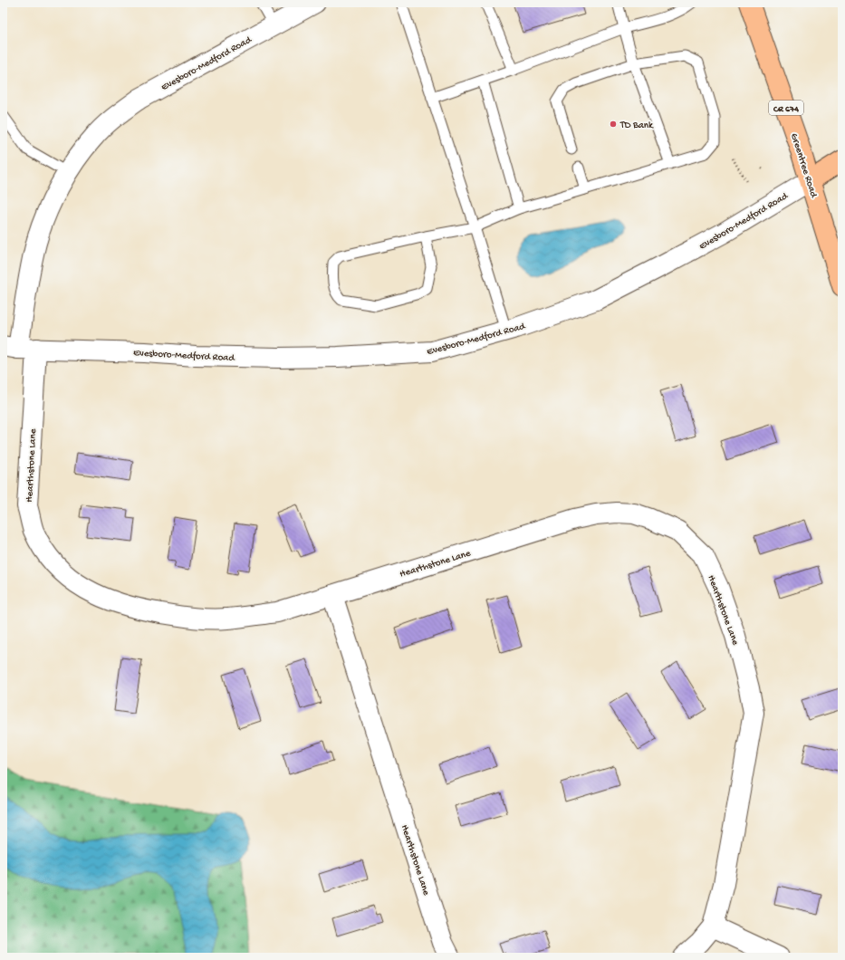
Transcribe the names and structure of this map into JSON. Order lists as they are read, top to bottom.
{
  "streets": {
    "main road": ["CR 674", "Greentree Road"],
    "street": ["Evesboro-Medford Road", "Hearthstone Lane"]
  },
  "crossings": [
    ["Evesboro-Medford Road", "Greentree Road"],
    ["Evesboro-Medford Road", "Hearthstone Lane"]
  ],
  "places": ["TD Bank"]
}
